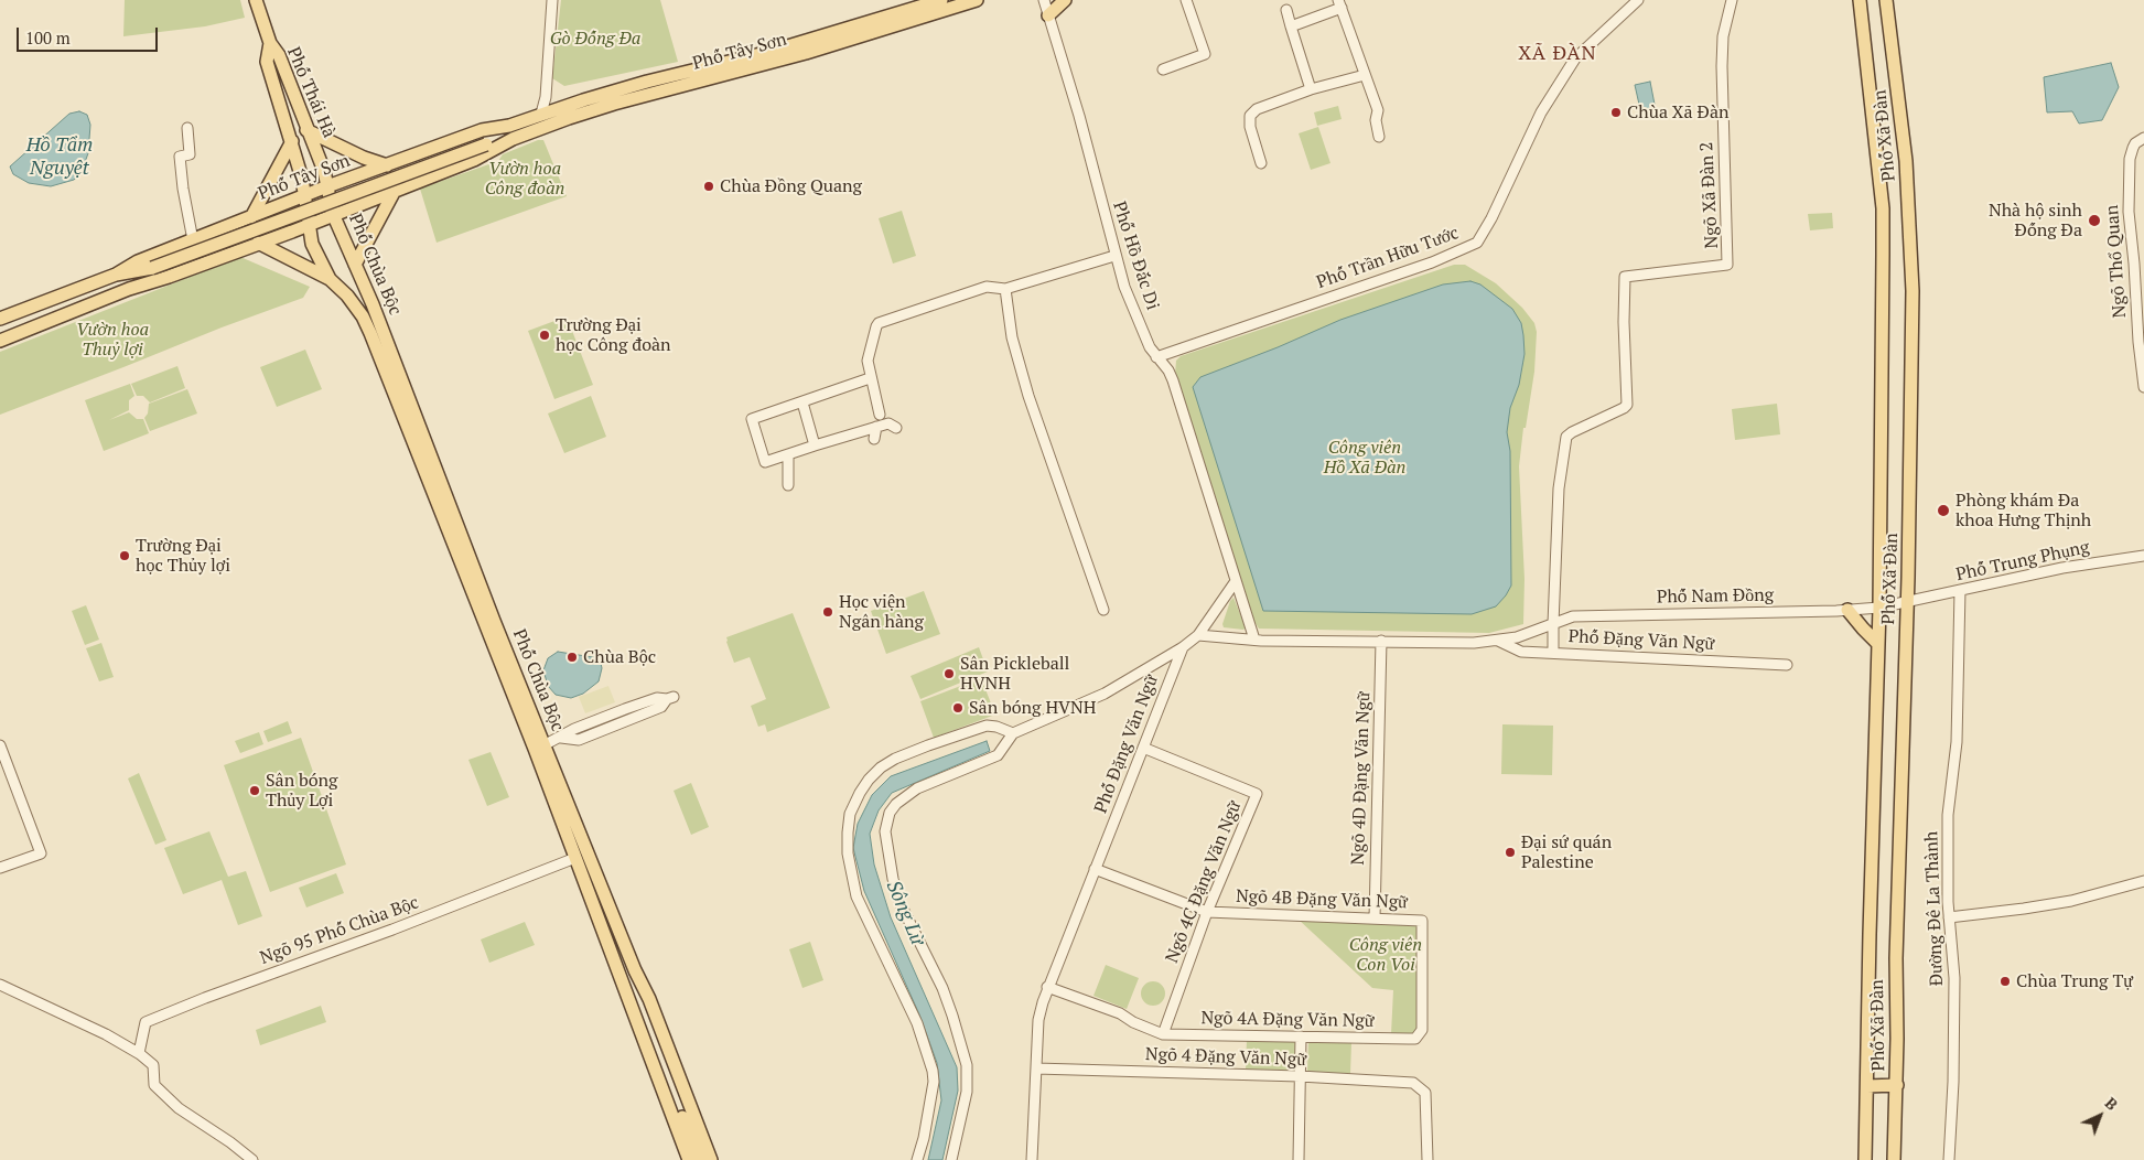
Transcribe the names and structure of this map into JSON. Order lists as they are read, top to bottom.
{
  "streets": {
    "main road": [
      "Phố Tây Sơn",
      "Phố Thái Hà",
      "Phố Xã Đàn",
      "Phố Chùa Bộc"
    ],
    "street": [
      "Ngõ Xã Đàn 2",
      "Phố Hồ Đắc Di",
      "Phố Trần Hữu Tước",
      "Ngõ Thổ Quan",
      "Phố Trung Phụng",
      "Phố Nam Đồng",
      "Phố Đặng Văn Ngữ",
      "Ngõ 4D Đặng Văn Ngữ",
      "Ngõ 4C Đặng Văn Ngữ",
      "Ngõ 4B Đặng Văn Ngữ",
      "Đường Đê La Thành",
      "Ngõ 95 Phố Chùa Bộc",
      "Ngõ 4A Đặng Văn Ngữ",
      "Ngõ 4 Đặng Văn Ngữ"
    ]
  },
  "crossings": [
    ["Phố Tây Sơn", "Phố Thái Hà"],
    ["Phố Tây Sơn", "Phố Chùa Bộc"],
    ["Phố Thái Hà", "Phố Chùa Bộc"],
    ["Phố Xã Đàn", "Phố Trung Phụng"],
    ["Phố Xã Đàn", "Phố Nam Đồng"],
    ["Ngõ Xã Đàn 2", "Phố Nam Đồng"],
    ["Ngõ Xã Đàn 2", "Phố Đặng Văn Ngữ"],
    ["Phố Hồ Đắc Di", "Phố Trần Hữu Tước"],
    ["Phố Hồ Đắc Di", "Phố Đặng Văn Ngữ"],
    ["Phố Chùa Bộc", "Ngõ 95 Phố Chùa Bộc"],
    ["Phố Trung Phụng", "Phố Nam Đồng"],
    ["Phố Trung Phụng", "Đường Đê La Thành"],
    ["Phố Nam Đồng", "Phố Đặng Văn Ngữ"],
    ["Phố Đặng Văn Ngữ", "Ngõ 4D Đặng Văn Ngữ"],
    ["Phố Đặng Văn Ngữ", "Ngõ 4C Đặng Văn Ngữ"],
    ["Phố Đặng Văn Ngữ", "Ngõ 4B Đặng Văn Ngữ"],
    ["Phố Đặng Văn Ngữ", "Ngõ 4A Đặng Văn Ngữ"],
    ["Phố Đặng Văn Ngữ", "Ngõ 4 Đặng Văn Ngữ"],
    ["Ngõ 4D Đặng Văn Ngữ", "Ngõ 4B Đặng Văn Ngữ"],
    ["Ngõ 4C Đặng Văn Ngữ", "Ngõ 4B Đặng Văn Ngữ"],
    ["Ngõ 4C Đặng Văn Ngữ", "Ngõ 4A Đặng Văn Ngữ"],
    ["Ngõ 4B Đặng Văn Ngữ", "Ngõ 4A Đặng Văn Ngữ"]
  ],
  "districts": ["XÃ ĐÀN"],
  "water": ["Hồ Tẩm Nguyệt", "Sông Lừ"],
  "parks": [
    "Gò Đống Đa",
    "Vườn hoa Công đoàn",
    "Vườn hoa Thuỷ lợi",
    "Công viên Hồ Xã Đàn",
    "Công viên Con Voi"
  ],
  "places": [
    "Chùa Xã Đàn",
    "Chùa Đồng Quang",
    "Nhà hộ sinh Đống Đa",
    "Trường Đại học Công đoàn",
    "Phòng khám Đa khoa Hưng Thịnh",
    "Trường Đại học Thủy lợi",
    "Học viện Ngân hàng",
    "Chùa Bộc",
    "Sân Pickleball HVNH",
    "Sân bóng HVNH",
    "Sân bóng Thủy Lợi",
    "Đại sứ quán Palestine",
    "Chùa Trung Tự"
  ],
  "scale_bar": "100 m",
  "north": "top right"
}
